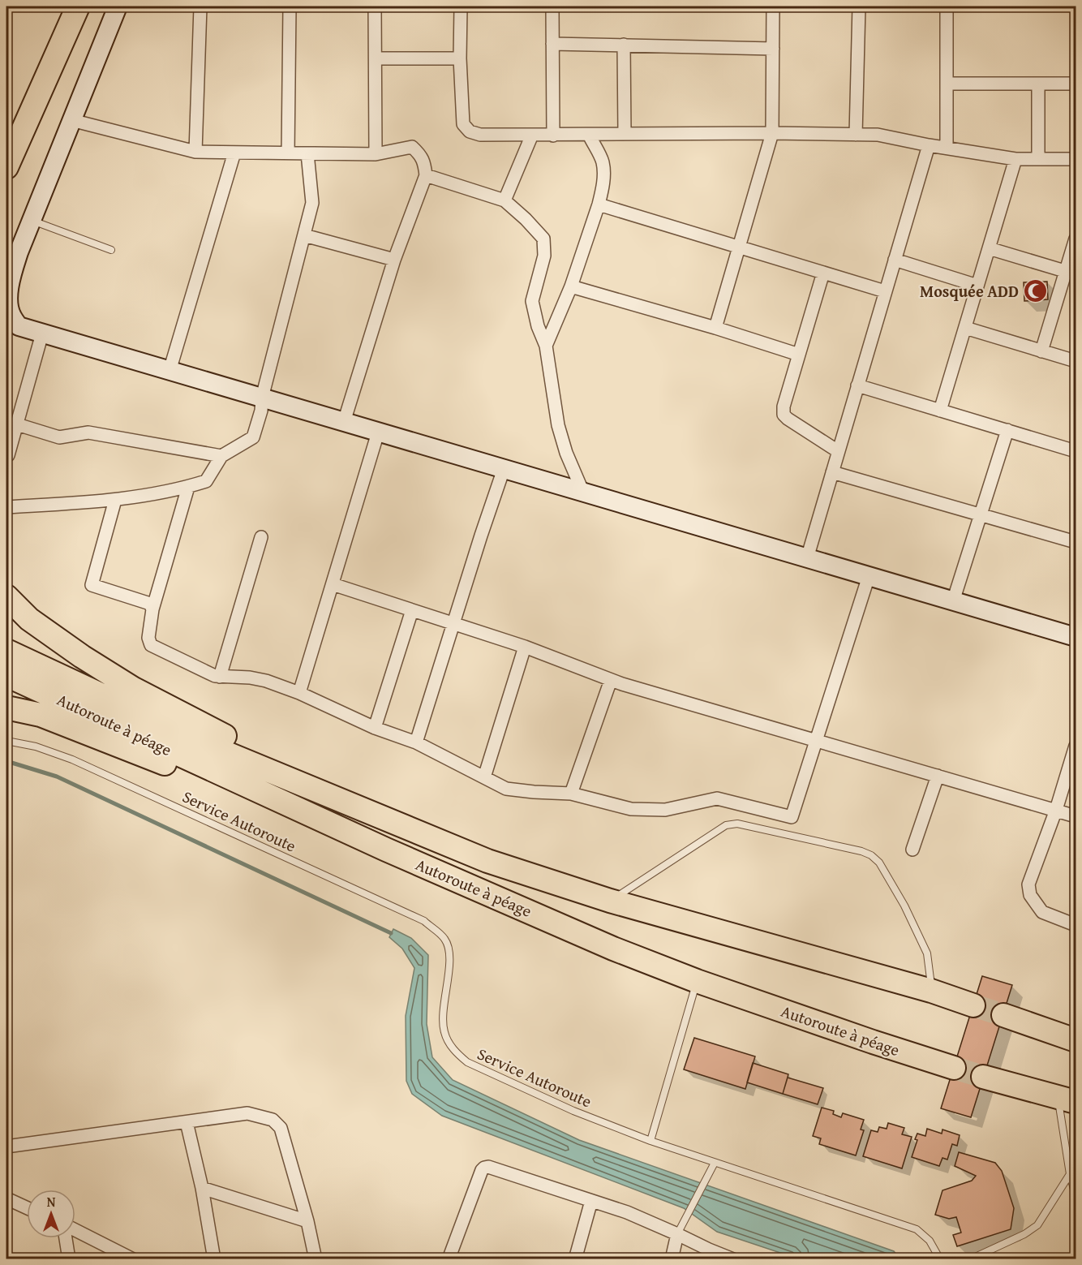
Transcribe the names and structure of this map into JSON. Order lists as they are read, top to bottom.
{
  "streets": {
    "highway": ["Autoroute à péage"],
    "lane": ["Service Autoroute"]
  },
  "places": {
    "mosque": ["Mosquée ADD"]
  },
  "north": "top"
}
